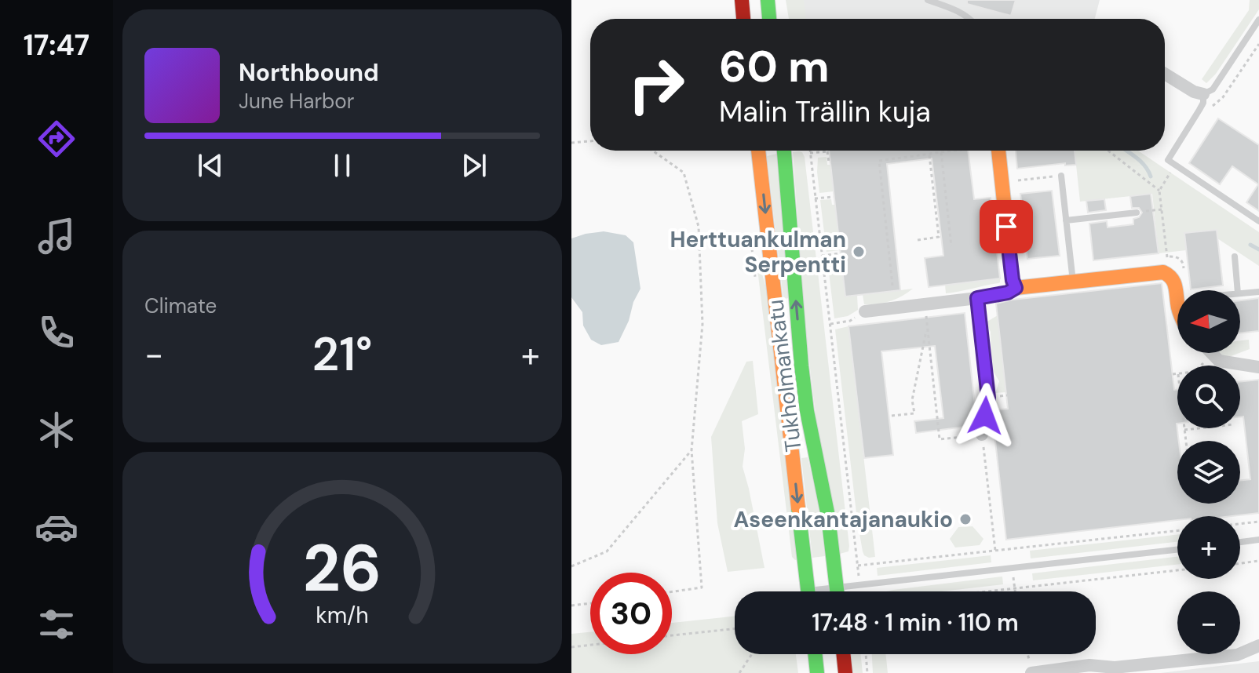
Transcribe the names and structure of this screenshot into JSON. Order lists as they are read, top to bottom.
{
  "streets": {
    "main road": ["Tukholmankatu"]
  },
  "places": ["Herttuankulman Serpentti", "Aseenkantajanaukio"],
  "north": "left",
  "page": {
    "tabs": "17:47",
    "turn": ["60 m", "Malin Trällin kuja"],
    "song": ["Northbound", "June Harbor"],
    "tile": "Climate",
    "map_buttons": ["+", "−"],
    "heat": ["−", "21°", "+"],
    "limit": "30",
    "trip": "17:48 · 1 min · 110 m",
    "gauge": ["26", "km/h"]
  }
}
